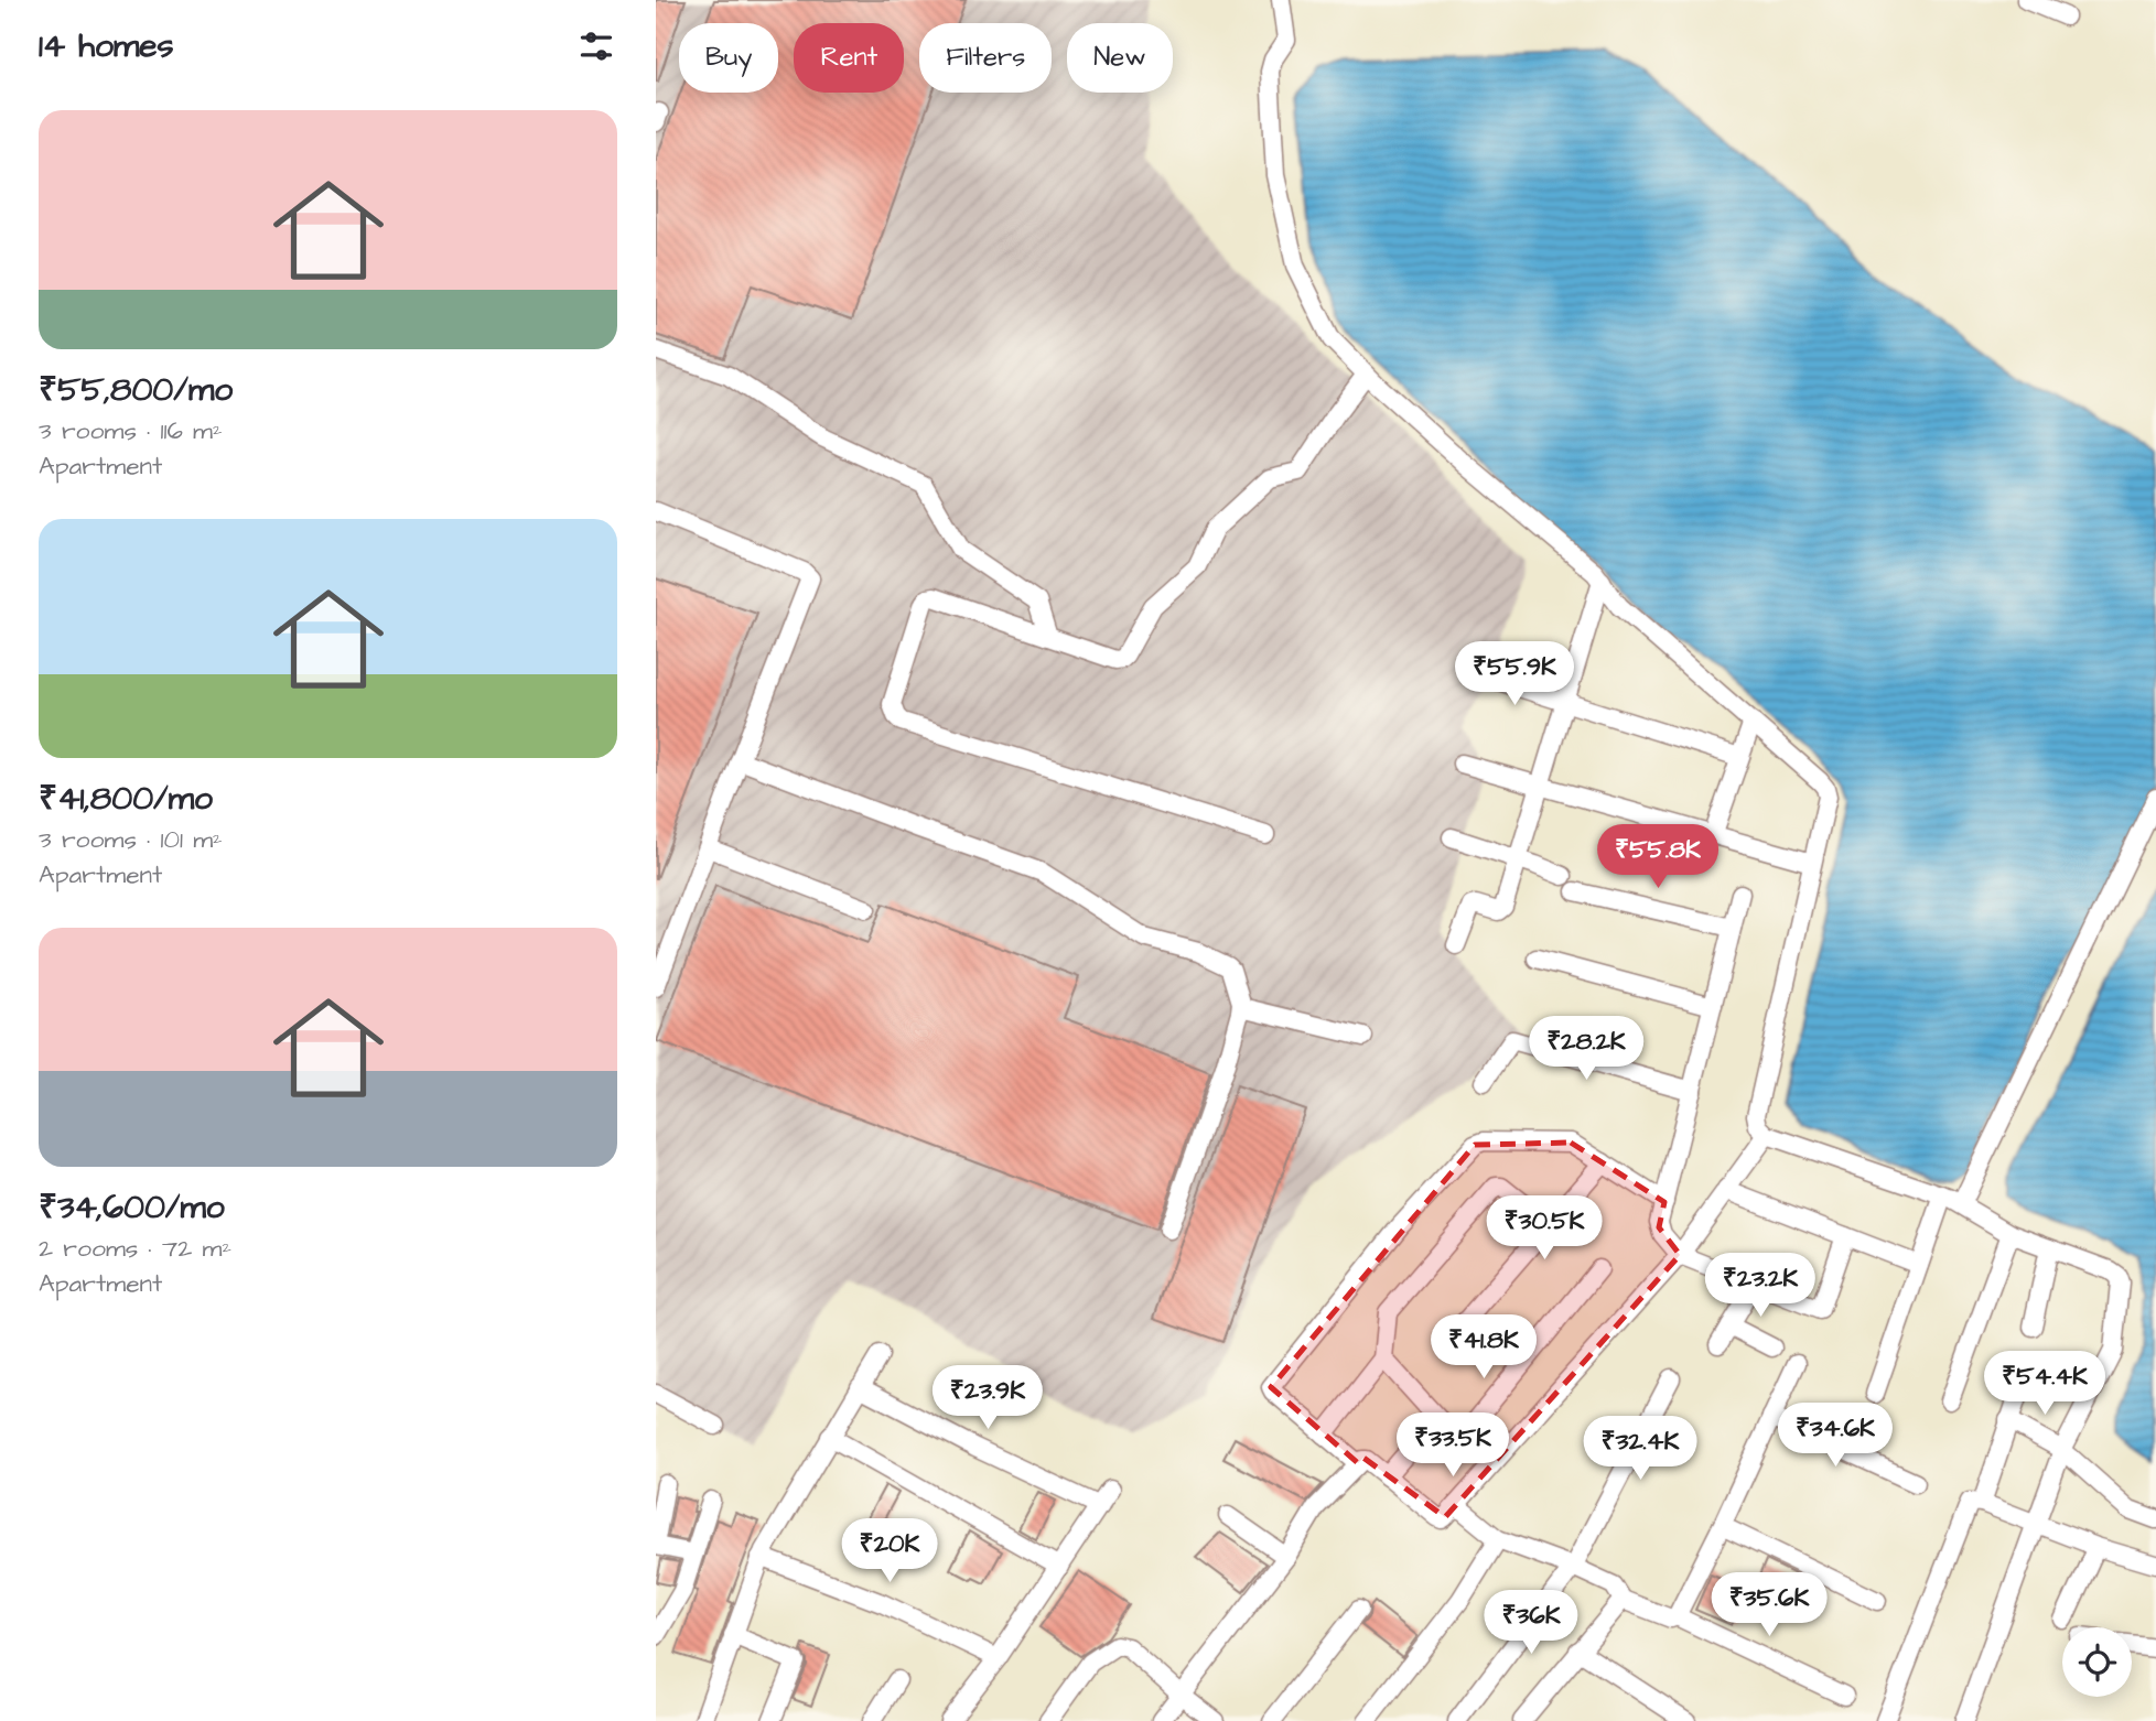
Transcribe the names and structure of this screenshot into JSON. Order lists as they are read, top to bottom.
{
  "page": {
    "heading": "14 homes",
    "chip": [
      "Buy",
      "Rent",
      "Filters",
      "New"
    ],
    "list": [
      {
        "name": "₹55,800/mo",
        "note": "3 rooms · 116 m² · Apartment"
      },
      {
        "name": "₹41,800/mo",
        "note": "3 rooms · 101 m² · Apartment"
      },
      {
        "name": "₹34,600/mo",
        "note": "2 rooms · 72 m² · Apartment"
      }
    ],
    "price": [
      "₹55.9K",
      "₹55.8K",
      "₹28.2K",
      "₹30.5K",
      "₹23.2K",
      "₹41.8K",
      "₹54.4K",
      "₹23.9K",
      "₹34.6K",
      "₹33.5K",
      "₹32.4K",
      "₹20K",
      "₹35.6K",
      "₹36K"
    ]
  }
}
